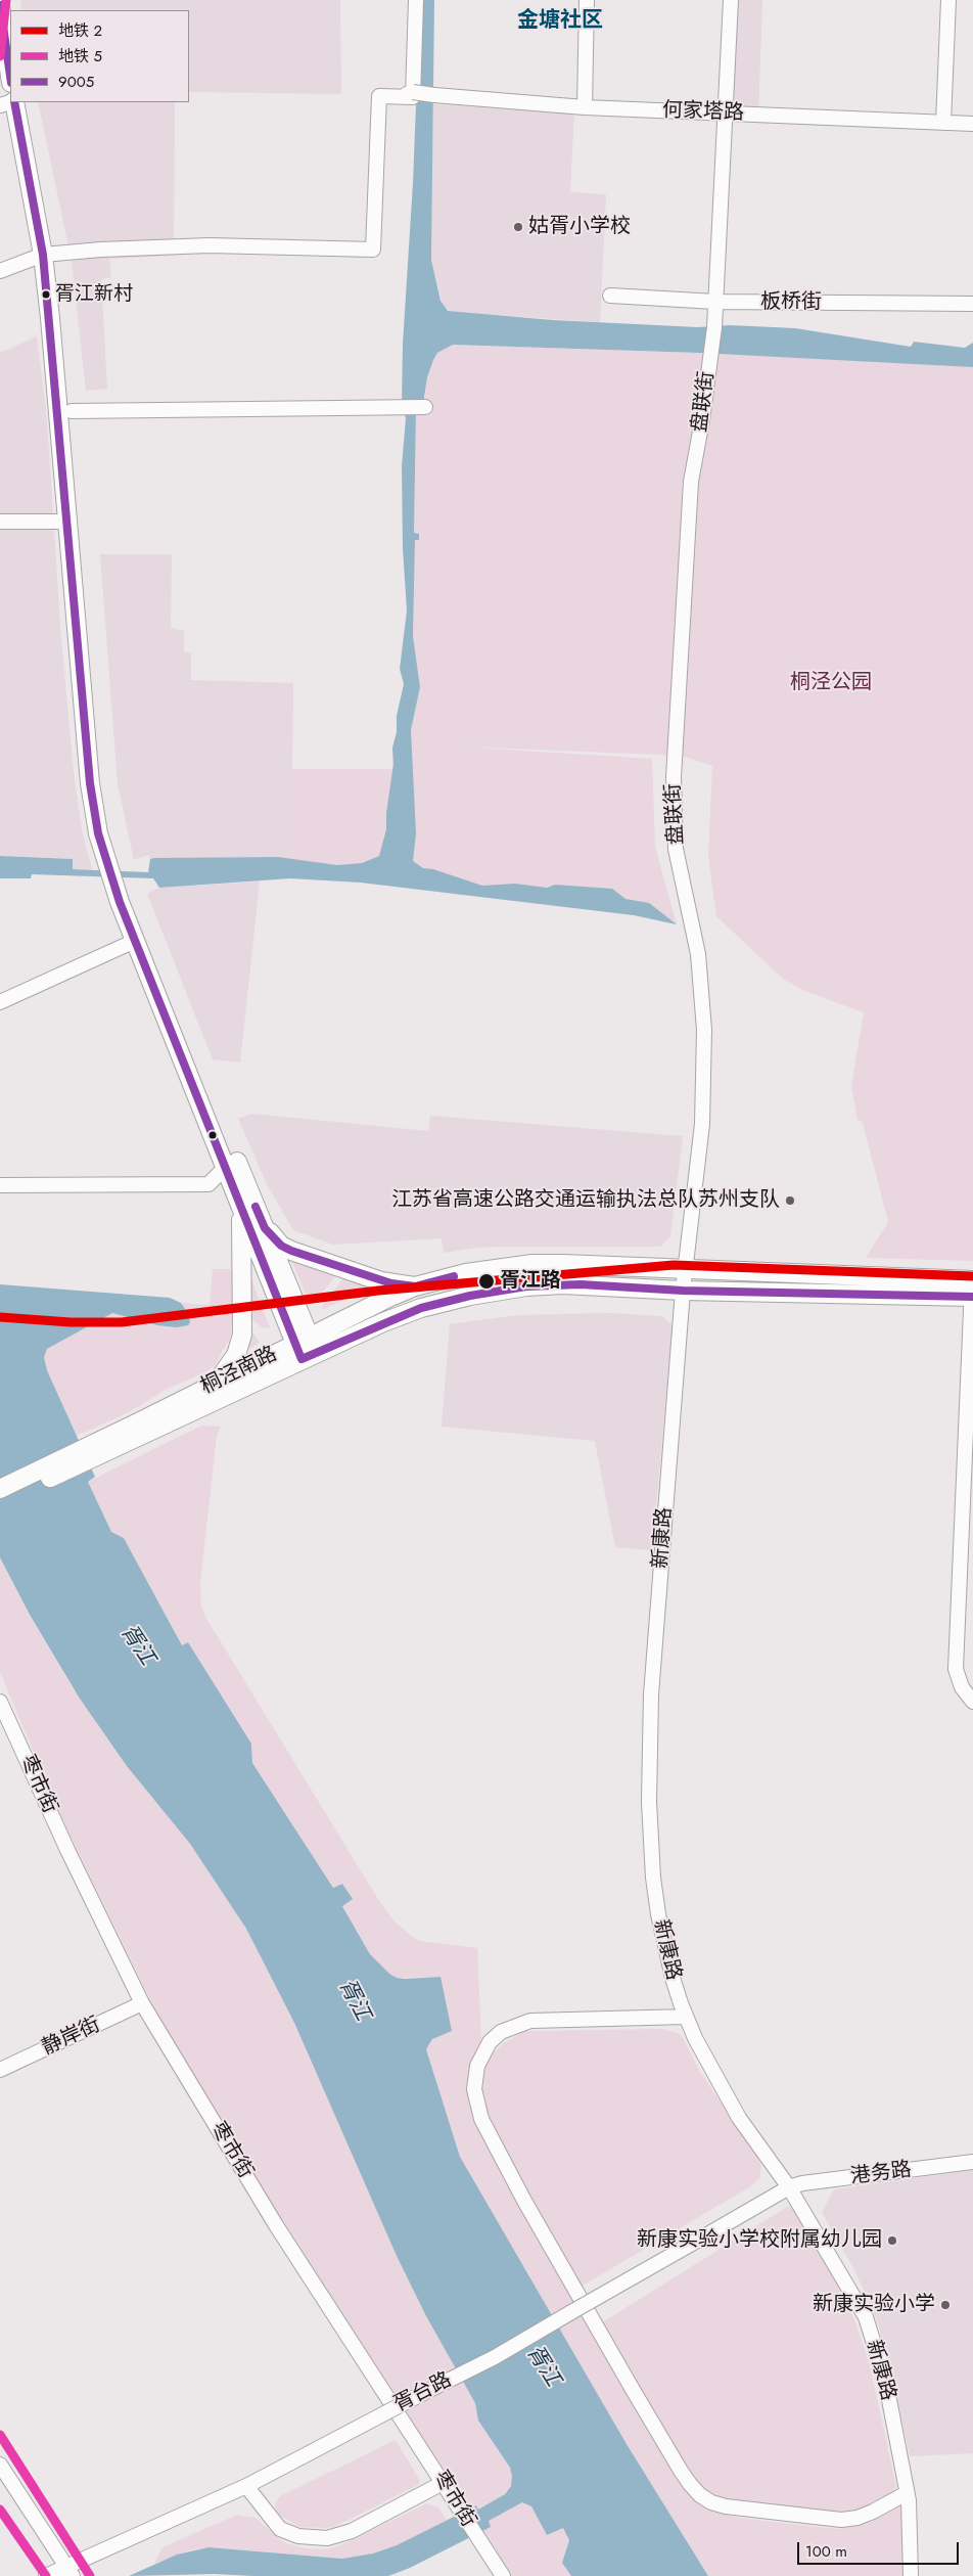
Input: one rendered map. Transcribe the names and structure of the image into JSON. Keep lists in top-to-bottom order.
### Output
{
  "streets": {
    "main road": ["桐泾南路"],
    "street": [
      "何家塔路",
      "板桥街",
      "盘联街",
      "新康路",
      "枣市街",
      "静岸街",
      "港务路",
      "胥台路"
    ]
  },
  "crossings": [
    ["何家塔路", "盘联街"],
    ["板桥街", "盘联街"],
    ["盘联街", "桐泾南路"],
    ["盘联街", "新康路"],
    ["桐泾南路", "新康路"],
    ["新康路", "港务路"],
    ["新康路", "胥台路"],
    ["枣市街", "静岸街"],
    ["港务路", "胥台路"]
  ],
  "districts": ["金塘社区"],
  "water": ["胥江"],
  "parks": ["桐泾公园"],
  "places": [
    "姑胥小学校",
    "胥江新村",
    "江苏省高速公路交通运输执法总队苏州支队",
    "胥江路",
    "新康实验小学校附属幼儿园",
    "新康实验小学"
  ],
  "lines": ["metro line 5", "transit line 9005", "metro line 2"],
  "legend": ["地铁 2", "地铁 5", "9005"],
  "scale_bar": "100 m"
}
